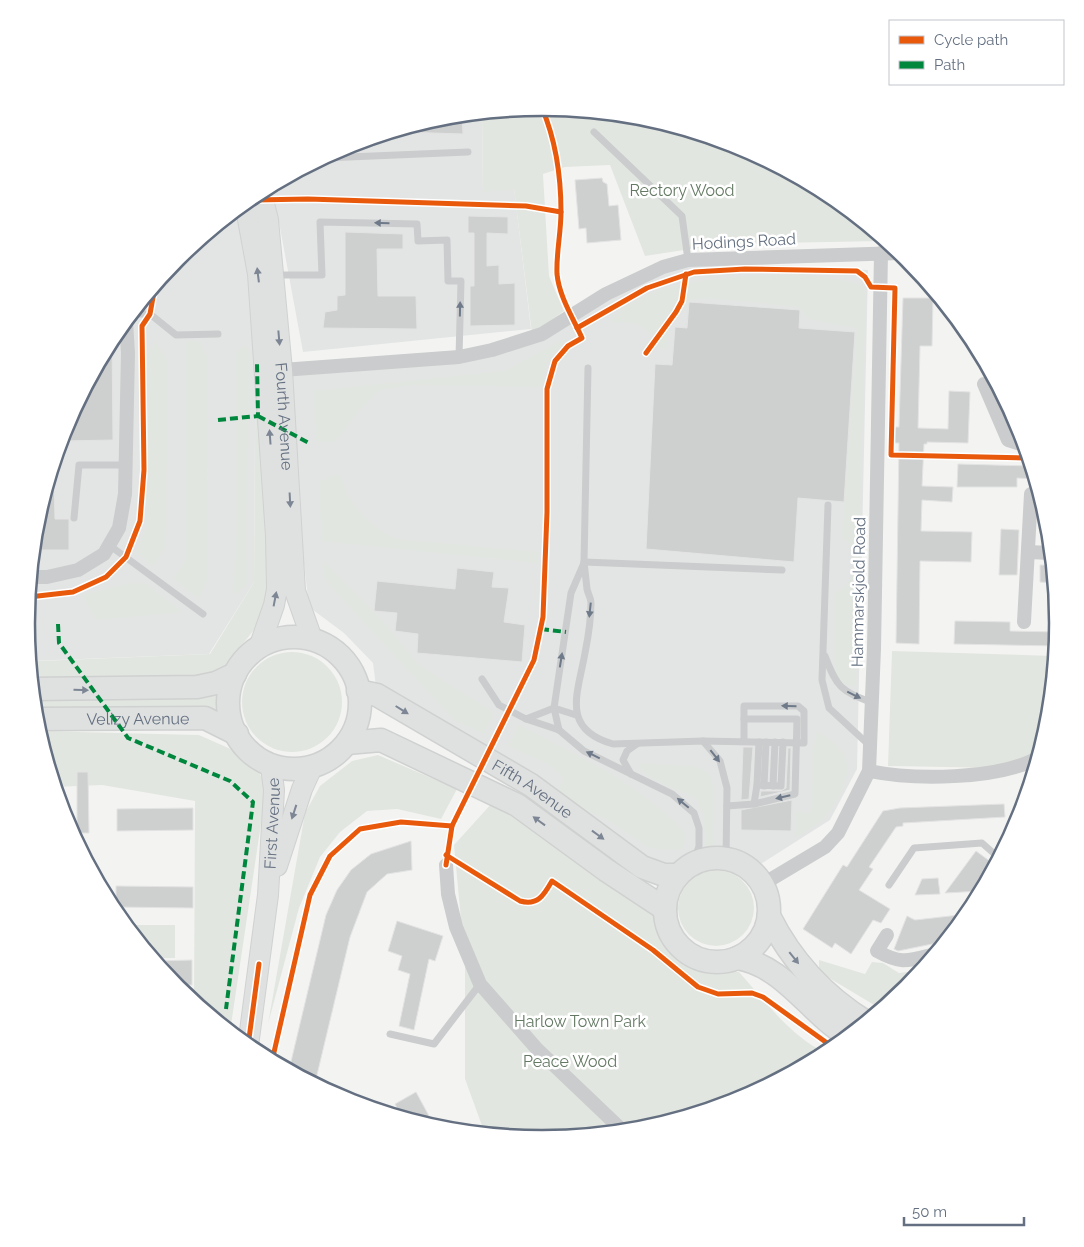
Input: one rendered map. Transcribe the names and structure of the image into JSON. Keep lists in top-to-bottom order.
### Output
{
  "streets": {
    "main road": ["Velizy Avenue", "Fifth Avenue"],
    "street": [
      "Hodings Road",
      "Fourth Avenue",
      "Hammarskjold Road",
      "First Avenue"
    ]
  },
  "crossings": [
    ["Hodings Road", "Fourth Avenue"],
    ["Hodings Road", "Hammarskjold Road"],
    ["Fourth Avenue", "Velizy Avenue"],
    ["Fourth Avenue", "Fifth Avenue"],
    ["Fourth Avenue", "First Avenue"],
    ["Hammarskjold Road", "Fifth Avenue"],
    ["Velizy Avenue", "Fifth Avenue"],
    ["Velizy Avenue", "First Avenue"],
    ["Fifth Avenue", "First Avenue"]
  ],
  "parks": ["Rectory Wood", "Harlow Town Park", "Peace Wood"],
  "legend": ["Cycle path", "Path"],
  "scale_bar": "50 m"
}
